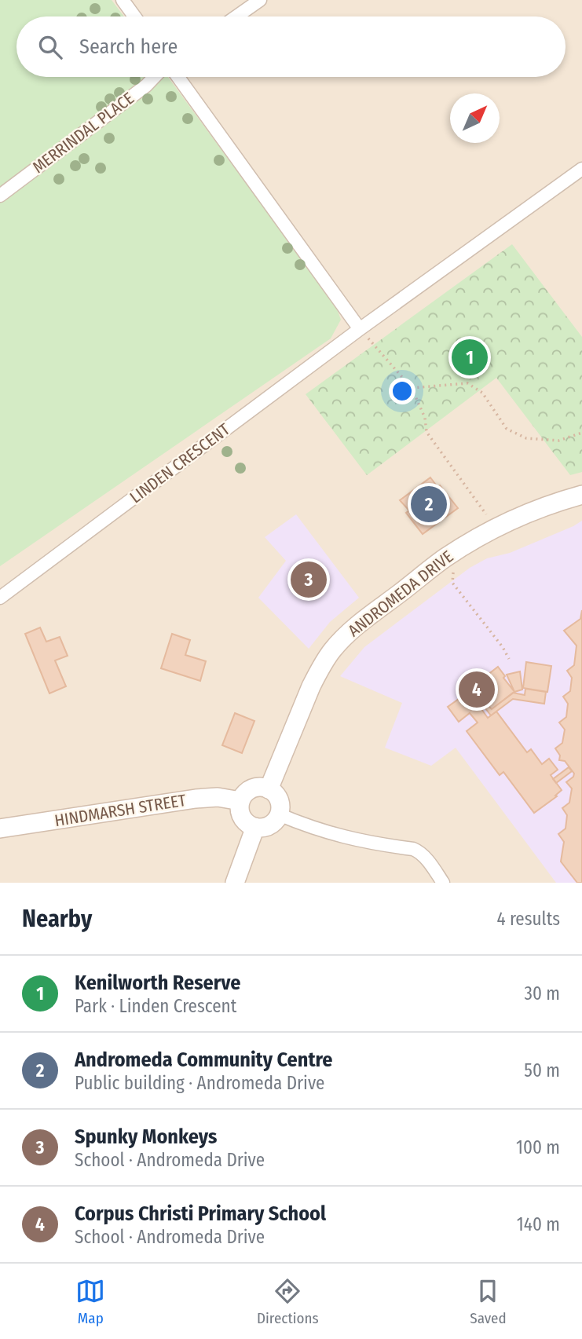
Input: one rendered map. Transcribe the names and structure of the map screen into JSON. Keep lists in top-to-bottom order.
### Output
{
  "streets": {
    "street": [
      "MERRINDAL PLACE",
      "LINDEN CRESCENT",
      "ANDROMEDA DRIVE",
      "HINDMARSH STREET"
    ]
  },
  "crossings": [
    ["ANDROMEDA DRIVE", "HINDMARSH STREET"]
  ],
  "north": "top right",
  "page": {
    "search": "Search here",
    "pins": [
      "1",
      "2",
      "3",
      "4"
    ],
    "heading": ["Nearby", "4 results"],
    "list": [
      {
        "mark": "1",
        "name": "Kenilworth Reserve",
        "note": "Park · Linden Crescent",
        "value": "30 m"
      },
      {
        "mark": "2",
        "name": "Andromeda Community Centre",
        "note": "Public building · Andromeda Drive",
        "value": "50 m"
      },
      {
        "mark": "3",
        "name": "Spunky Monkeys",
        "note": "School · Andromeda Drive",
        "value": "100 m"
      },
      {
        "mark": "4",
        "name": "Corpus Christi Primary School",
        "note": "School · Andromeda Drive",
        "value": "140 m"
      }
    ],
    "nav": ["Map", "Directions", "Saved"]
  }
}
